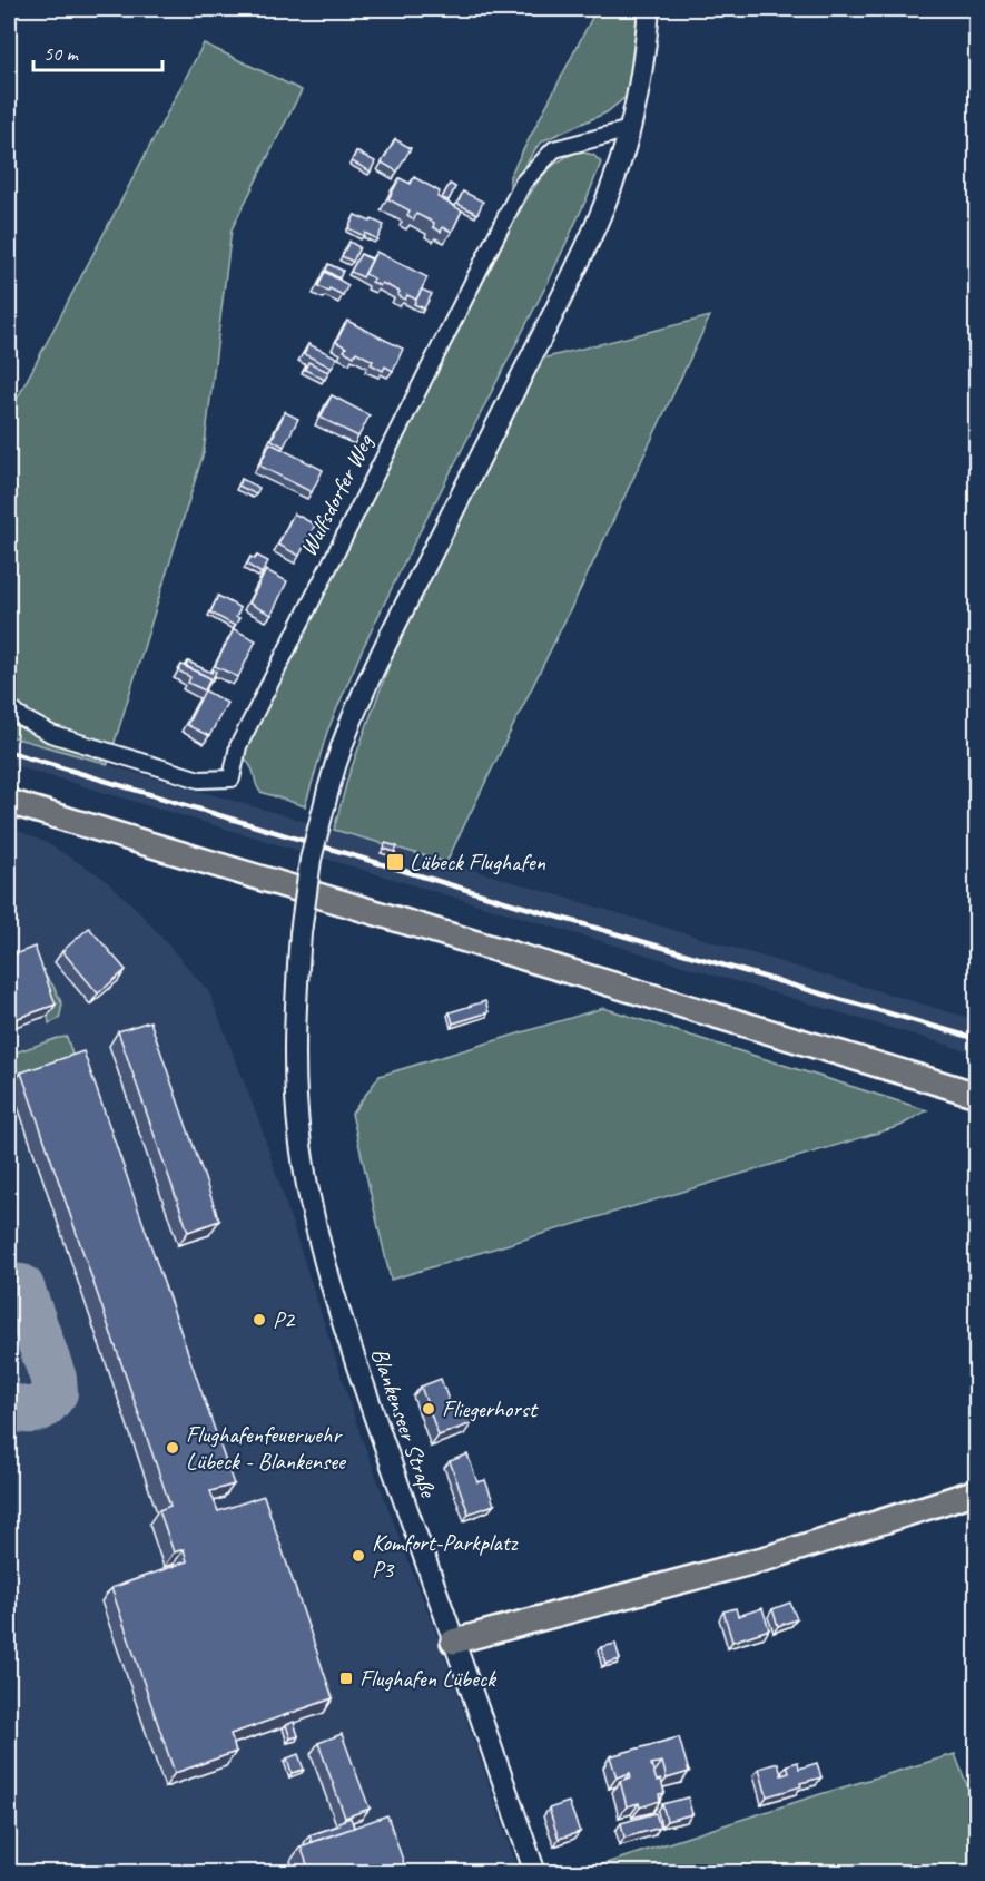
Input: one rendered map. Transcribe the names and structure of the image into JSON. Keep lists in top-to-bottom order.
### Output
{
  "streets": {
    "street": ["Wulfsdorfer Weg", "Blankenseer Straße"]
  },
  "crossings": [
    ["Wulfsdorfer Weg", "Blankenseer Straße"]
  ],
  "places": {
    "transit": ["Lübeck Flughafen", "Flughafen Lübeck"],
    "other": [
      "P2",
      "Fliegerhorst",
      "Flughafenfeuerwehr Lübeck - Blankensee",
      "Komfort-Parkplatz P3"
    ]
  },
  "scale_bar": "50 m"
}
